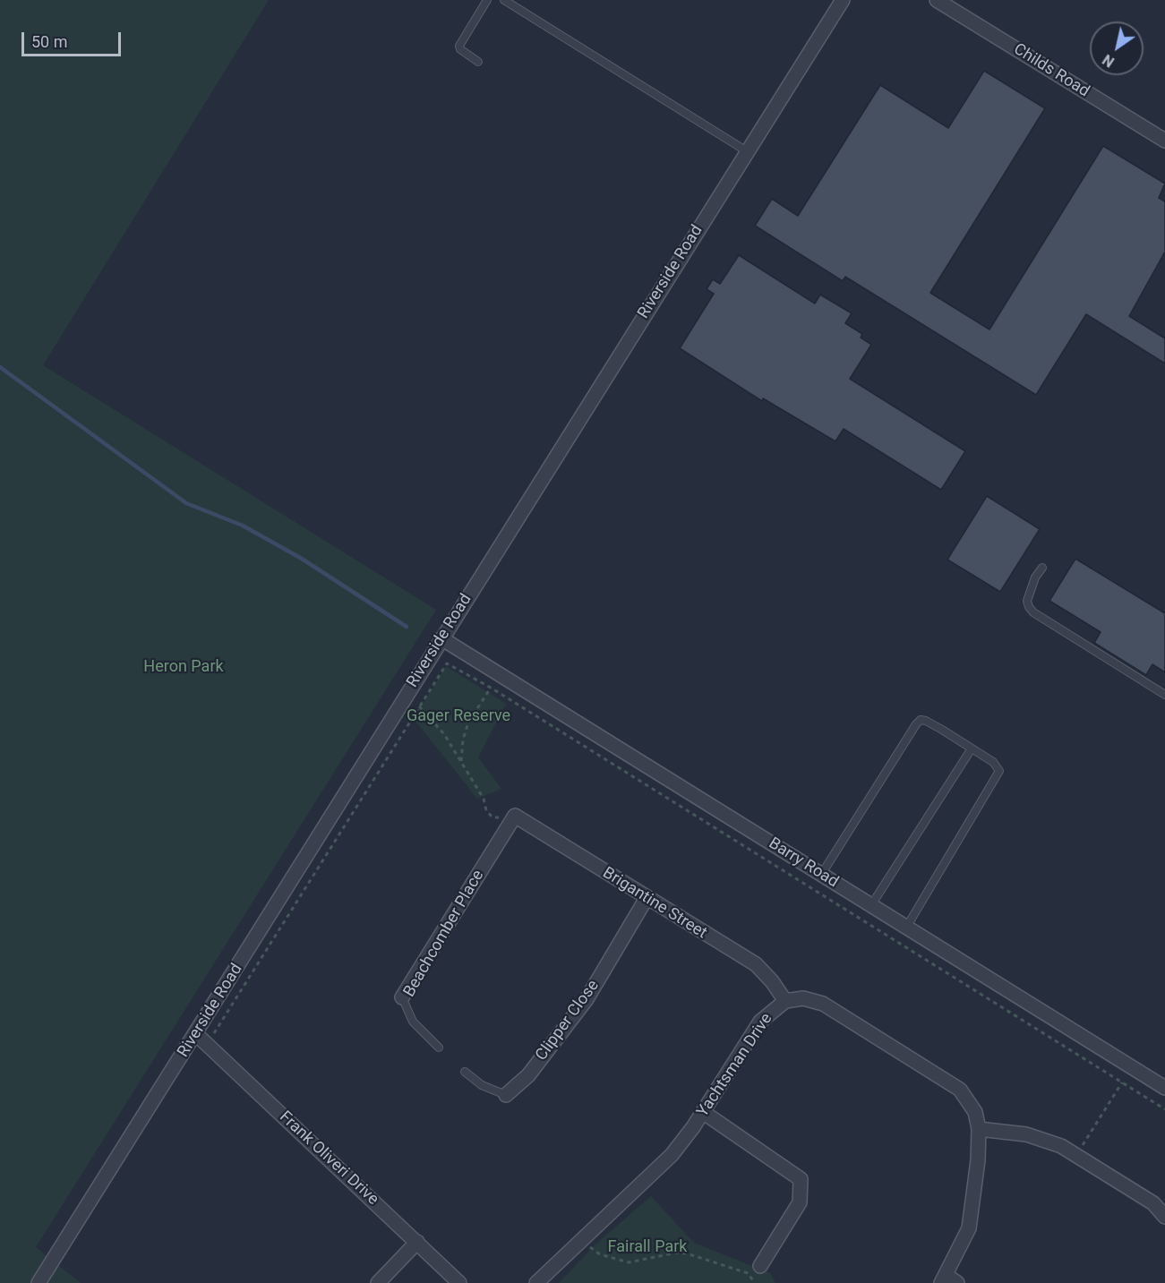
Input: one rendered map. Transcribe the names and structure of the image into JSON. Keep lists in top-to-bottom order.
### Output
{
  "streets": {
    "street": [
      "Childs Road",
      "Riverside Road",
      "Barry Road",
      "Brigantine Street",
      "Beachcomber Place",
      "Clipper Close",
      "Yachtsman Drive",
      "Frank Oliveri Drive"
    ]
  },
  "crossings": [
    ["Riverside Road", "Barry Road"],
    ["Riverside Road", "Frank Oliveri Drive"],
    ["Brigantine Street", "Beachcomber Place"],
    ["Brigantine Street", "Clipper Close"],
    ["Brigantine Street", "Yachtsman Drive"]
  ],
  "parks": ["Heron Park", "Gager Reserve", "Fairall Park"],
  "scale_bar": "50 m",
  "north": "bottom left"
}
